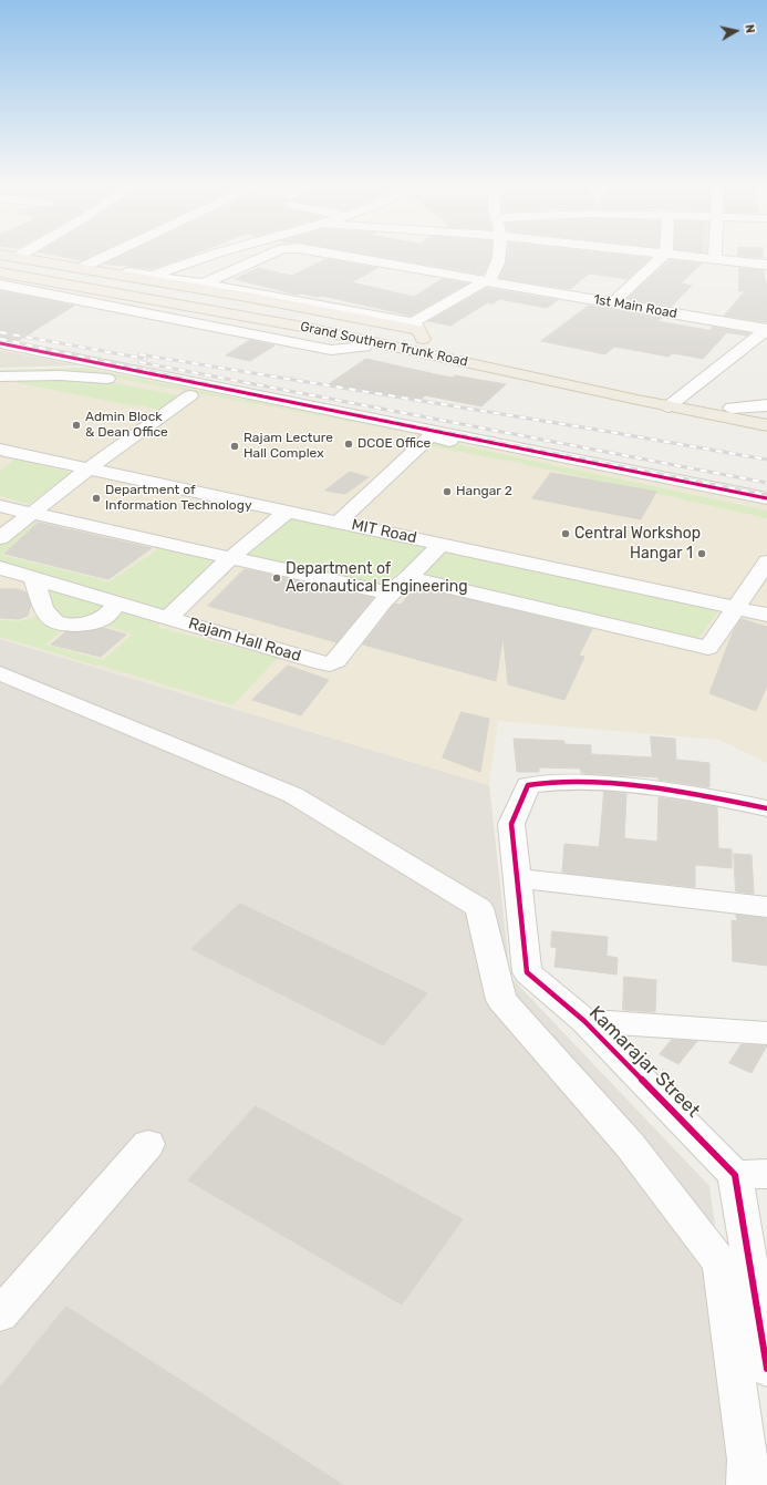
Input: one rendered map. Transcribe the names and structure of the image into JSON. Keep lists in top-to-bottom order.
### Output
{
  "streets": {
    "main road": ["Grand Southern Trunk Road"],
    "street": [
      "1st Main Road",
      "MIT Road",
      "Rajam Hall Road",
      "Kamarajar Street"
    ]
  },
  "crossings": [
    ["MIT Road", "Rajam Hall Road"]
  ],
  "places": [
    "Admin Block & Dean Office",
    "DCOE Office",
    "Rajam Lecture Hall Complex",
    "Hangar 2",
    "Department of Information Technology",
    "Central Workshop",
    "Hangar 1",
    "Department of Aeronautical Engineering"
  ],
  "north": "right"
}
